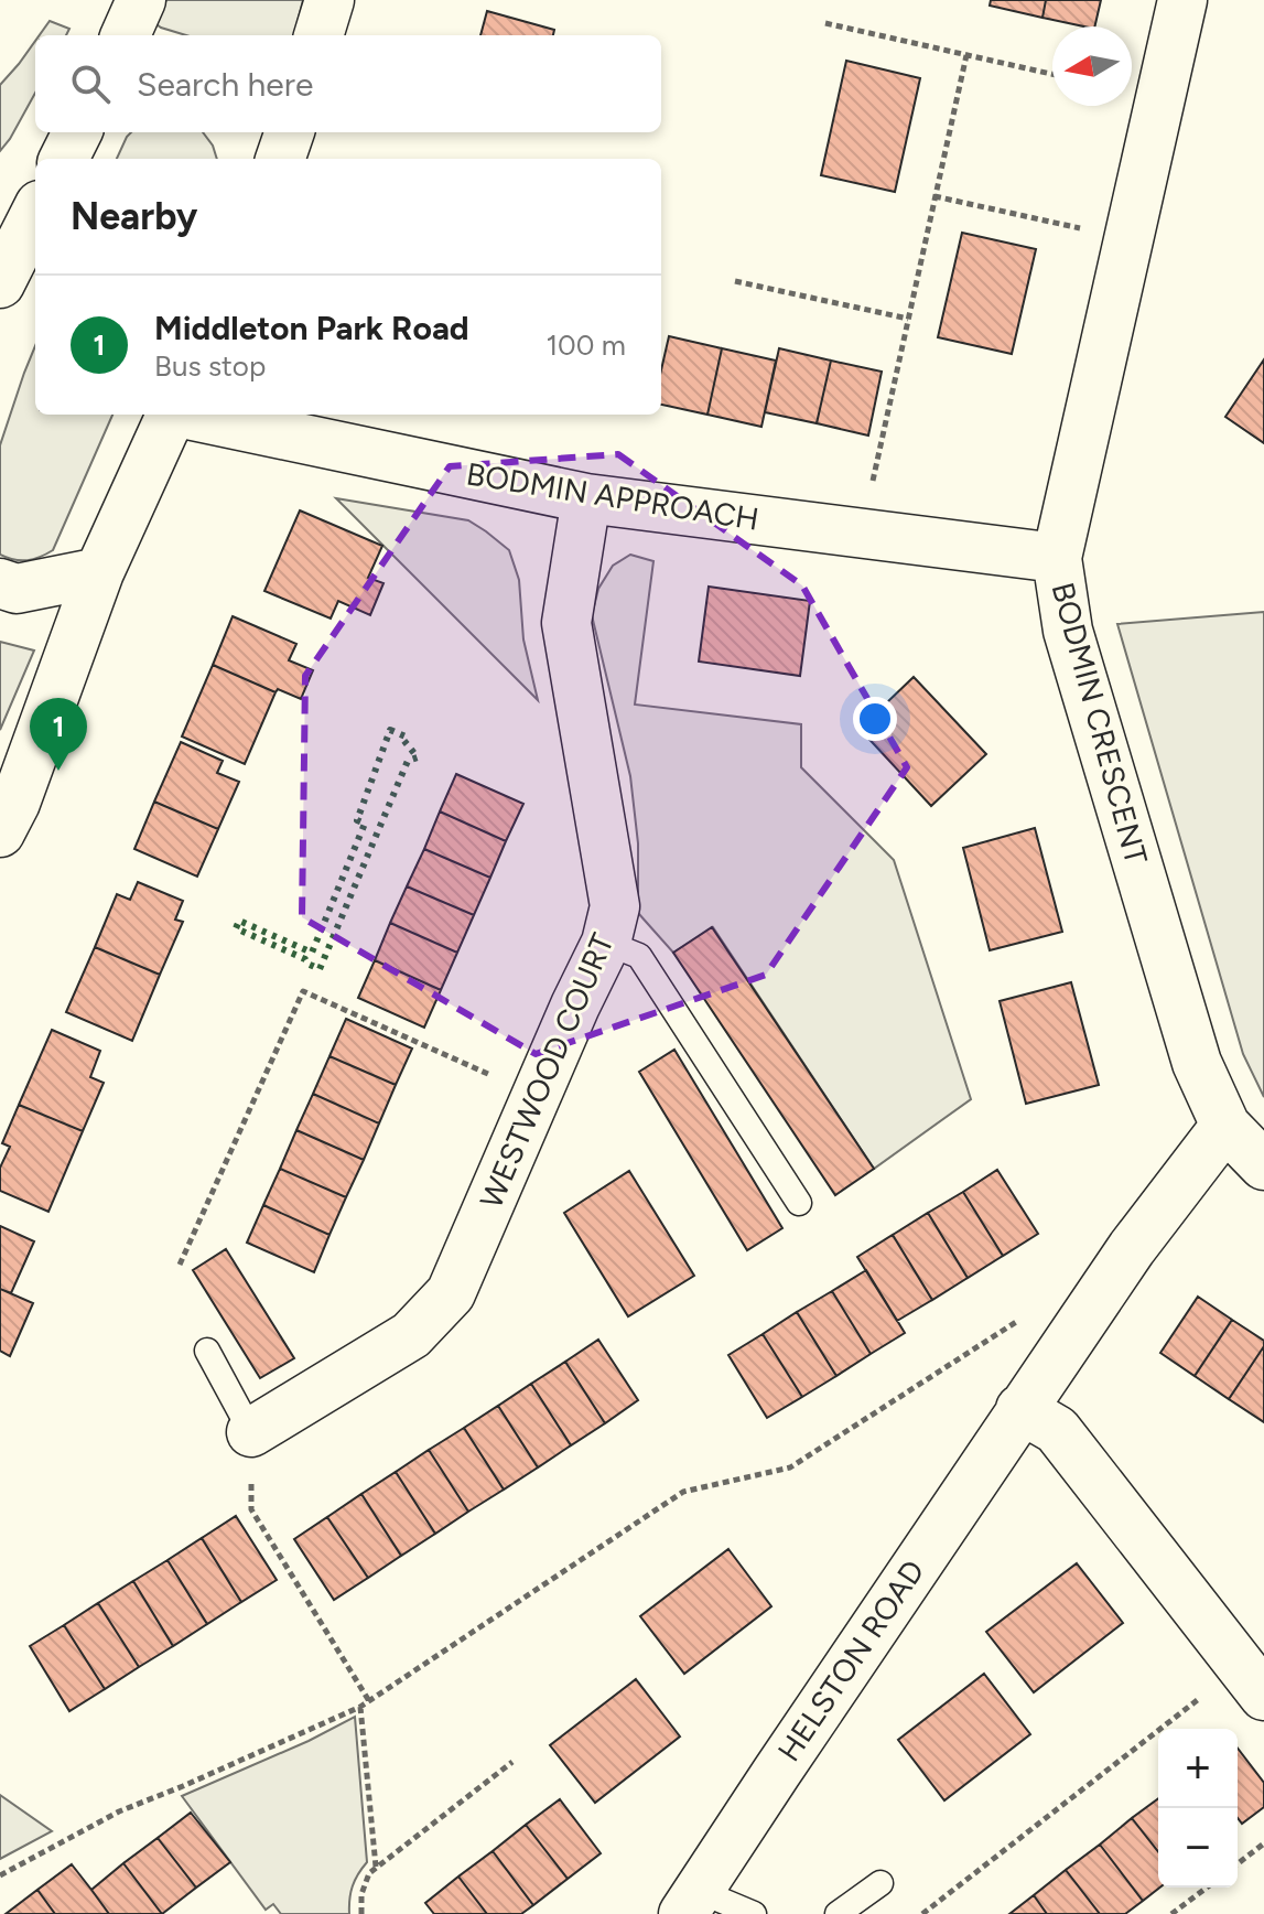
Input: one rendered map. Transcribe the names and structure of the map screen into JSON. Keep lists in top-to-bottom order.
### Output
{
  "streets": {
    "street": [
      "BODMIN APPROACH",
      "BODMIN CRESCENT",
      "WESTWOOD COURT",
      "HELSTON ROAD"
    ]
  },
  "crossings": [
    ["BODMIN APPROACH", "BODMIN CRESCENT"],
    ["BODMIN APPROACH", "WESTWOOD COURT"],
    ["BODMIN CRESCENT", "HELSTON ROAD"]
  ],
  "north": "left",
  "page": {
    "search": "Search here",
    "heading": "Nearby",
    "list": [
      {
        "mark": "1",
        "name": "Middleton Park Road",
        "note": "Bus stop",
        "value": "100 m"
      }
    ],
    "pins": "1",
    "map_buttons": ["+", "−"]
  }
}
